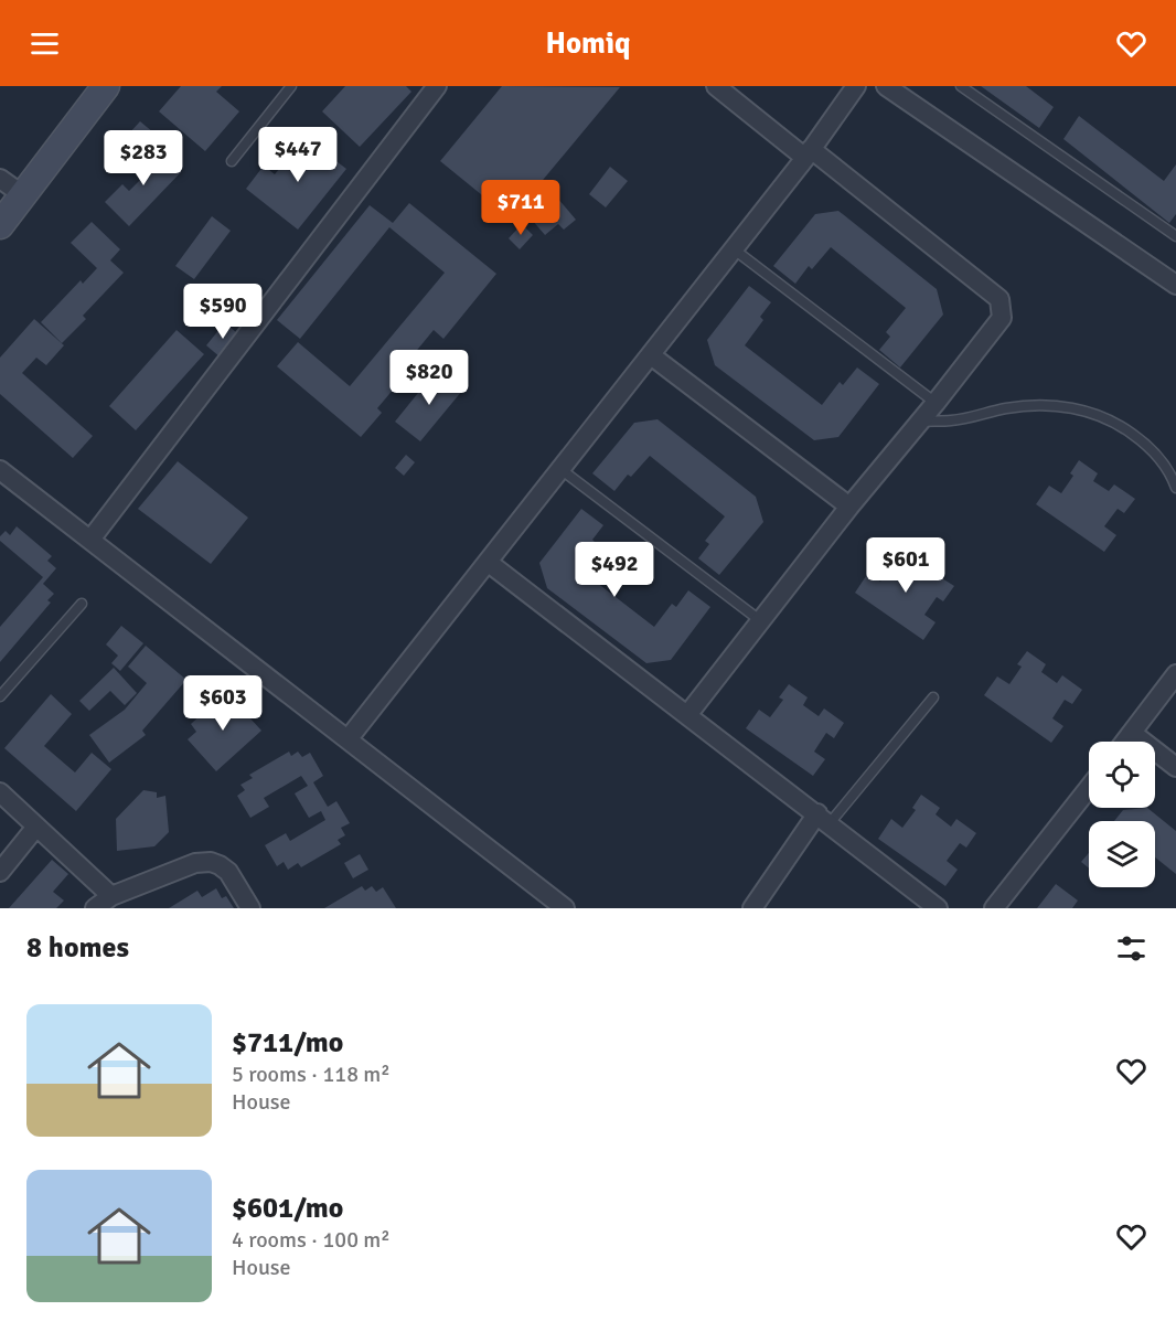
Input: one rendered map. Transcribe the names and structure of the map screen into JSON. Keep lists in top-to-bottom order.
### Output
{
  "page": {
    "header": "Homiq",
    "price": [
      "$447",
      "$283",
      "$711",
      "$590",
      "$820",
      "$601",
      "$492",
      "$603"
    ],
    "heading": "8 homes",
    "list": [
      {
        "name": "$711/mo",
        "note": "5 rooms · 118 m² · House"
      },
      {
        "name": "$601/mo",
        "note": "4 rooms · 100 m² · House"
      }
    ]
  }
}
